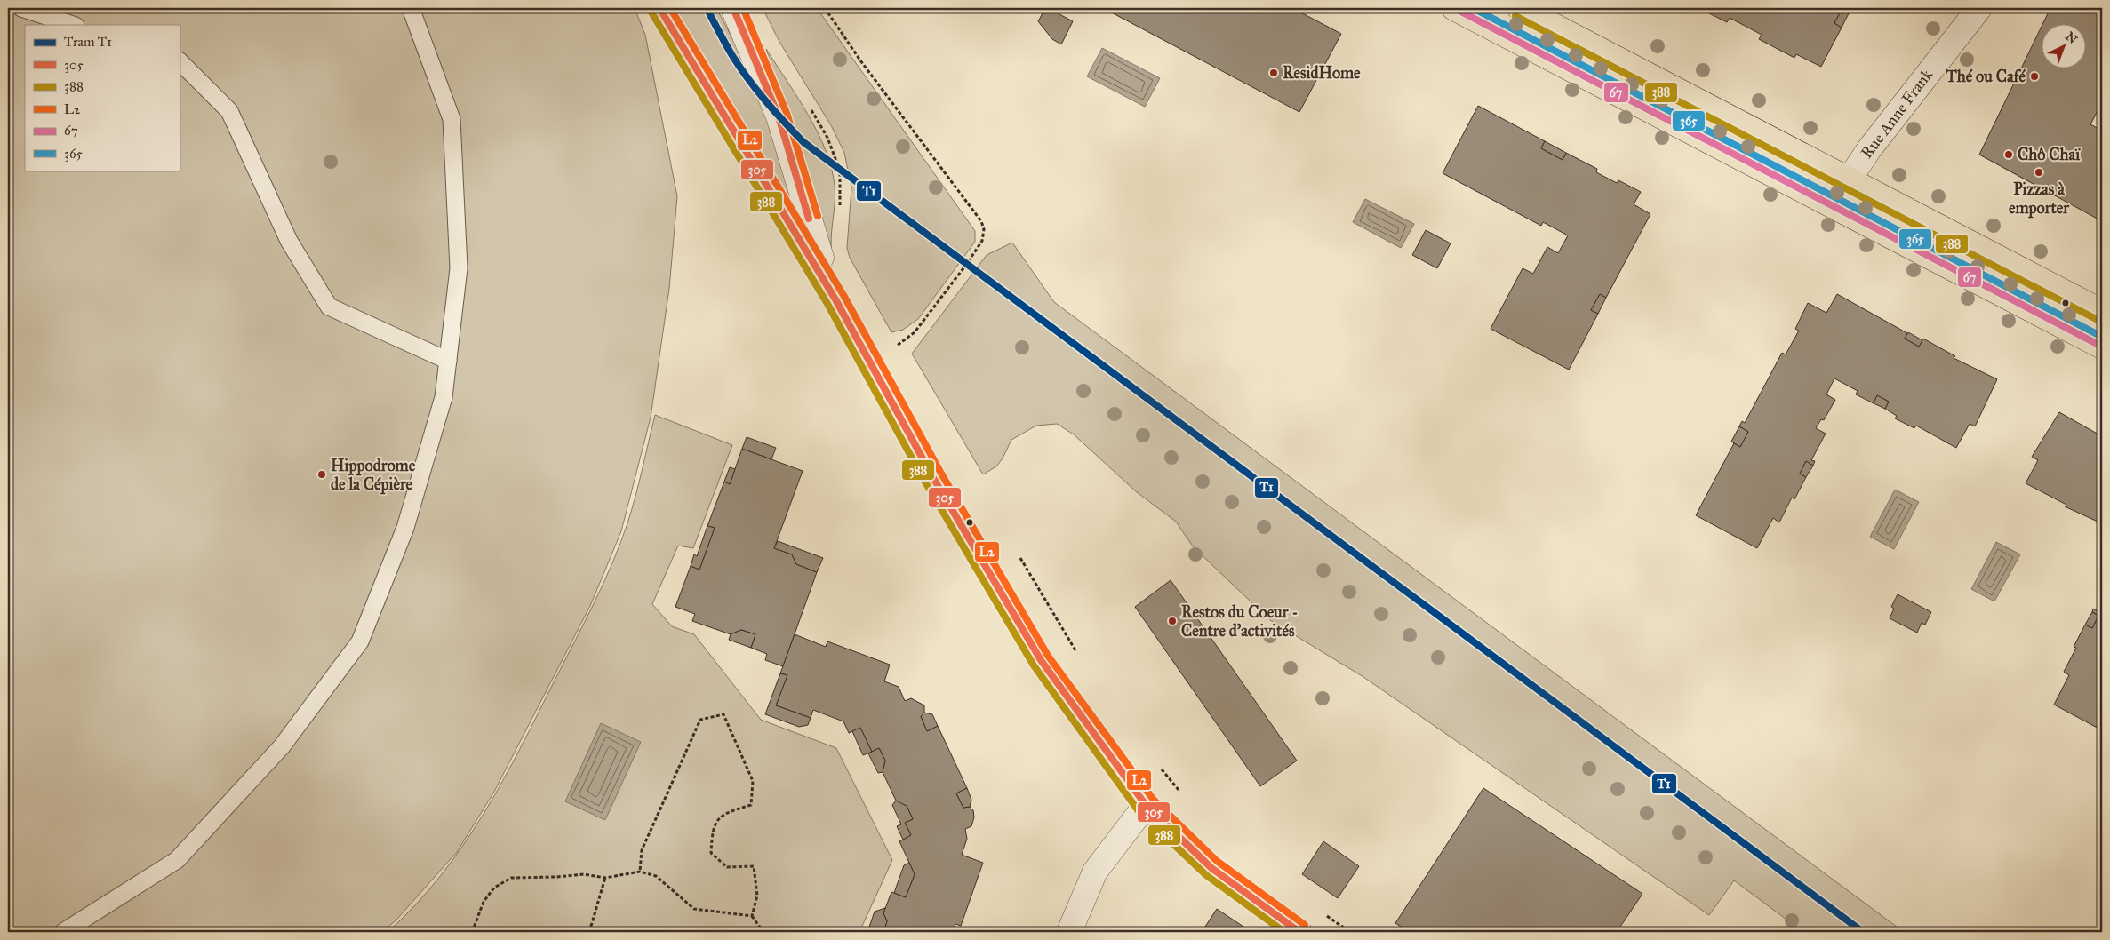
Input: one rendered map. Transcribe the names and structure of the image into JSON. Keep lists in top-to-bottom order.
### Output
{
  "streets": {
    "street": ["Rue Anne Frank"]
  },
  "places": [
    "ResidHome",
    "Thé ou Café",
    "Chô Chaï",
    "Pizzas à emporter",
    "Hippodrome de la Cépière",
    "Restos du Coeur - Centre d'activités"
  ],
  "lines": [
    "tram line T1",
    "transit line 305",
    "transit line L2",
    "transit line 67",
    "transit line 365",
    "transit line 388"
  ],
  "legend": [
    "Tram T1",
    "305",
    "388",
    "L2",
    "67",
    "365"
  ],
  "north": "top right"
}
